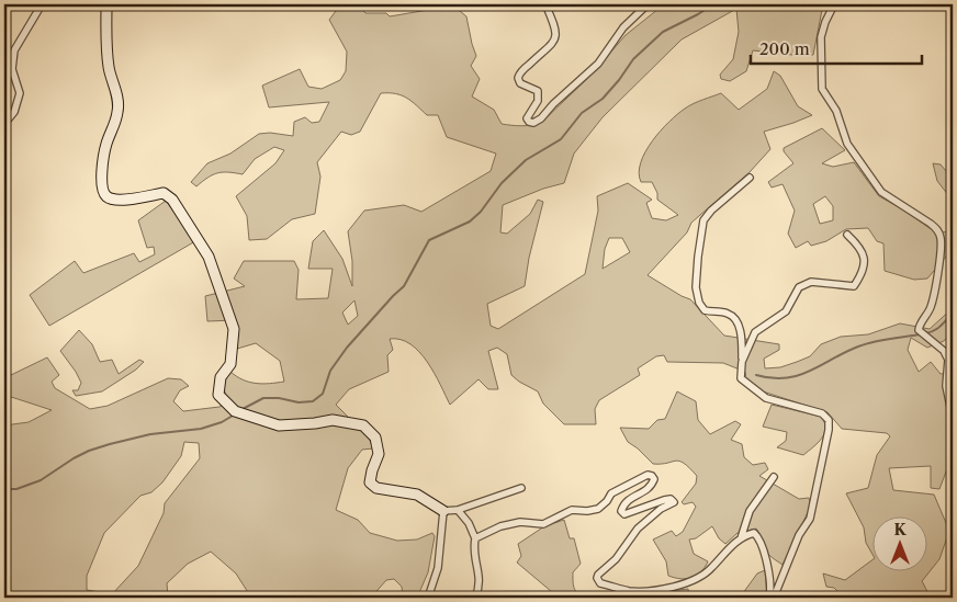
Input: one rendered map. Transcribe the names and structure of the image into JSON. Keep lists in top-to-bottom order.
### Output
{
  "scale_bar": "200 m",
  "north": "top"
}
